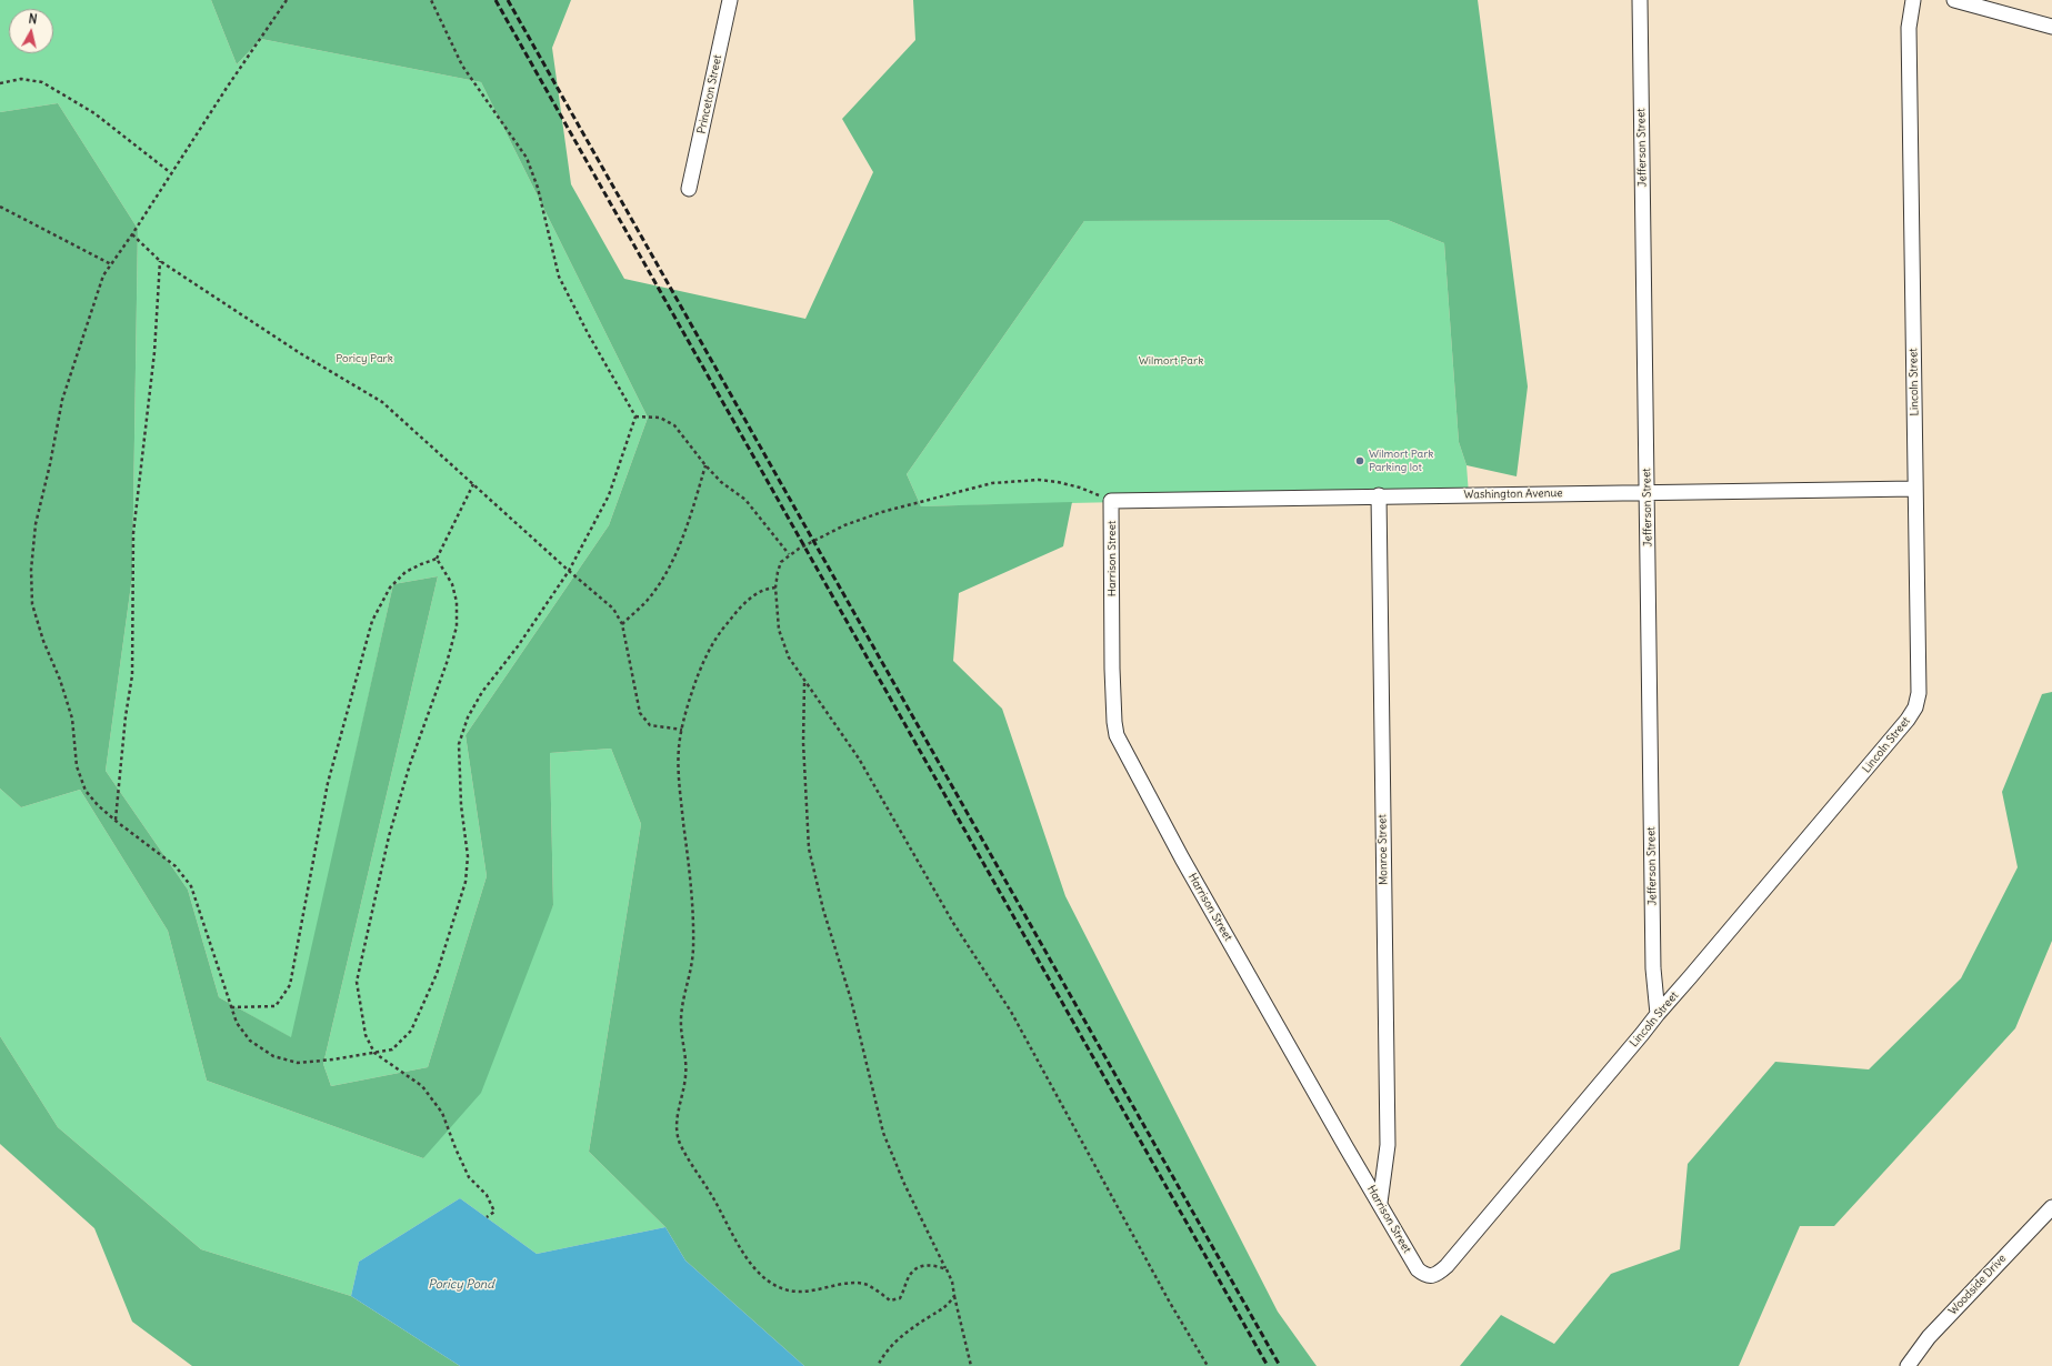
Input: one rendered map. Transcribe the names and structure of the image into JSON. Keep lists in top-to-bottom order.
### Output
{
  "streets": {
    "street": [
      "Princeton Street",
      "Jefferson Street",
      "Lincoln Street",
      "Washington Avenue",
      "Harrison Street",
      "Monroe Street",
      "Woodside Drive"
    ]
  },
  "crossings": [
    ["Jefferson Street", "Lincoln Street"],
    ["Jefferson Street", "Washington Avenue"],
    ["Lincoln Street", "Washington Avenue"],
    ["Lincoln Street", "Harrison Street"],
    ["Washington Avenue", "Harrison Street"],
    ["Washington Avenue", "Monroe Street"],
    ["Harrison Street", "Monroe Street"]
  ],
  "water": ["Poricy Pond"],
  "parks": ["Poricy Park", "Wilmort Park"],
  "places": ["Wilmort Park Parking lot"],
  "north": "top"
}
